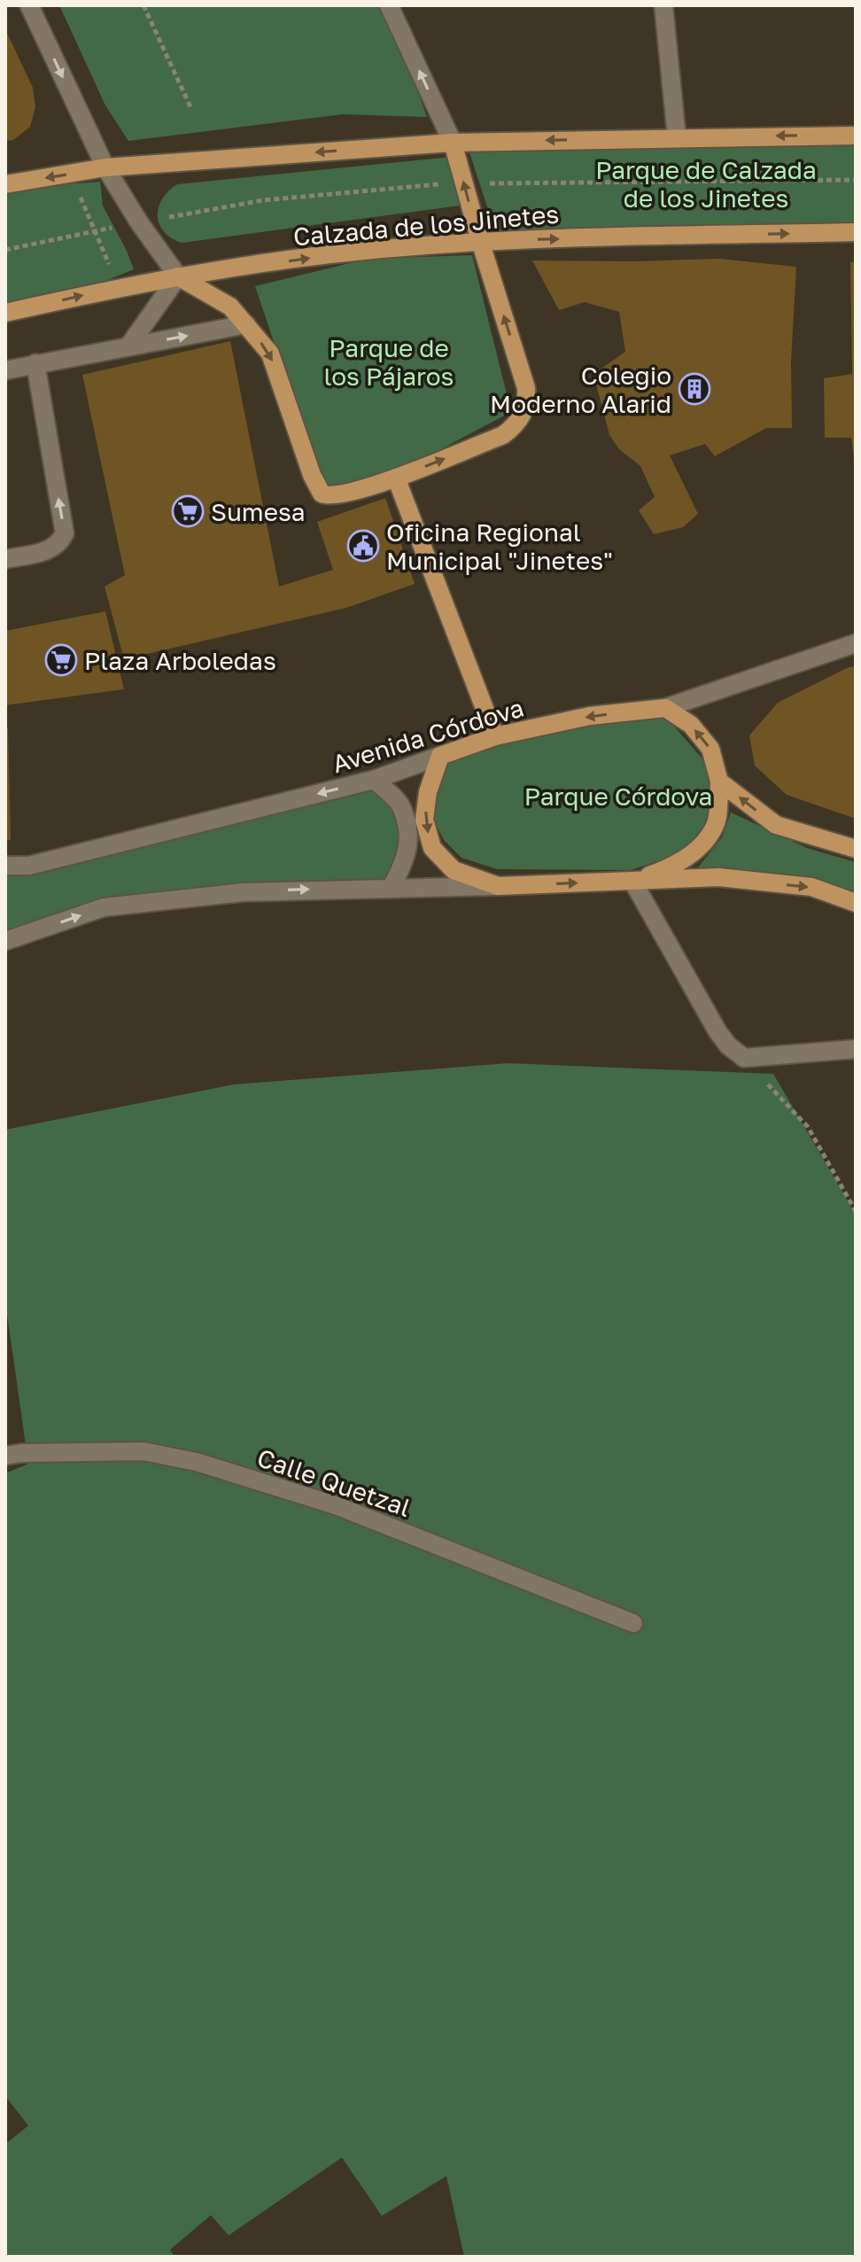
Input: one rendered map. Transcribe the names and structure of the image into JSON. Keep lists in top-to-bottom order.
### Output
{
  "streets": {
    "main road": ["Calzada de los Jinetes", "Avenida Córdova"],
    "street": ["Calle Quetzal"]
  },
  "one_way": ["Avenida Córdova"],
  "parks": ["Parque de Calzada de los Jinetes", "Parque de los Pájaros", "Parque Córdova"],
  "places": {
    "building": ["Colegio Moderno Alarid"],
    "supermarket": ["Sumesa", "Plaza Arboledas"],
    "public building": ["Oficina Regional Municipal \"Jinetes\""]
  }
}
